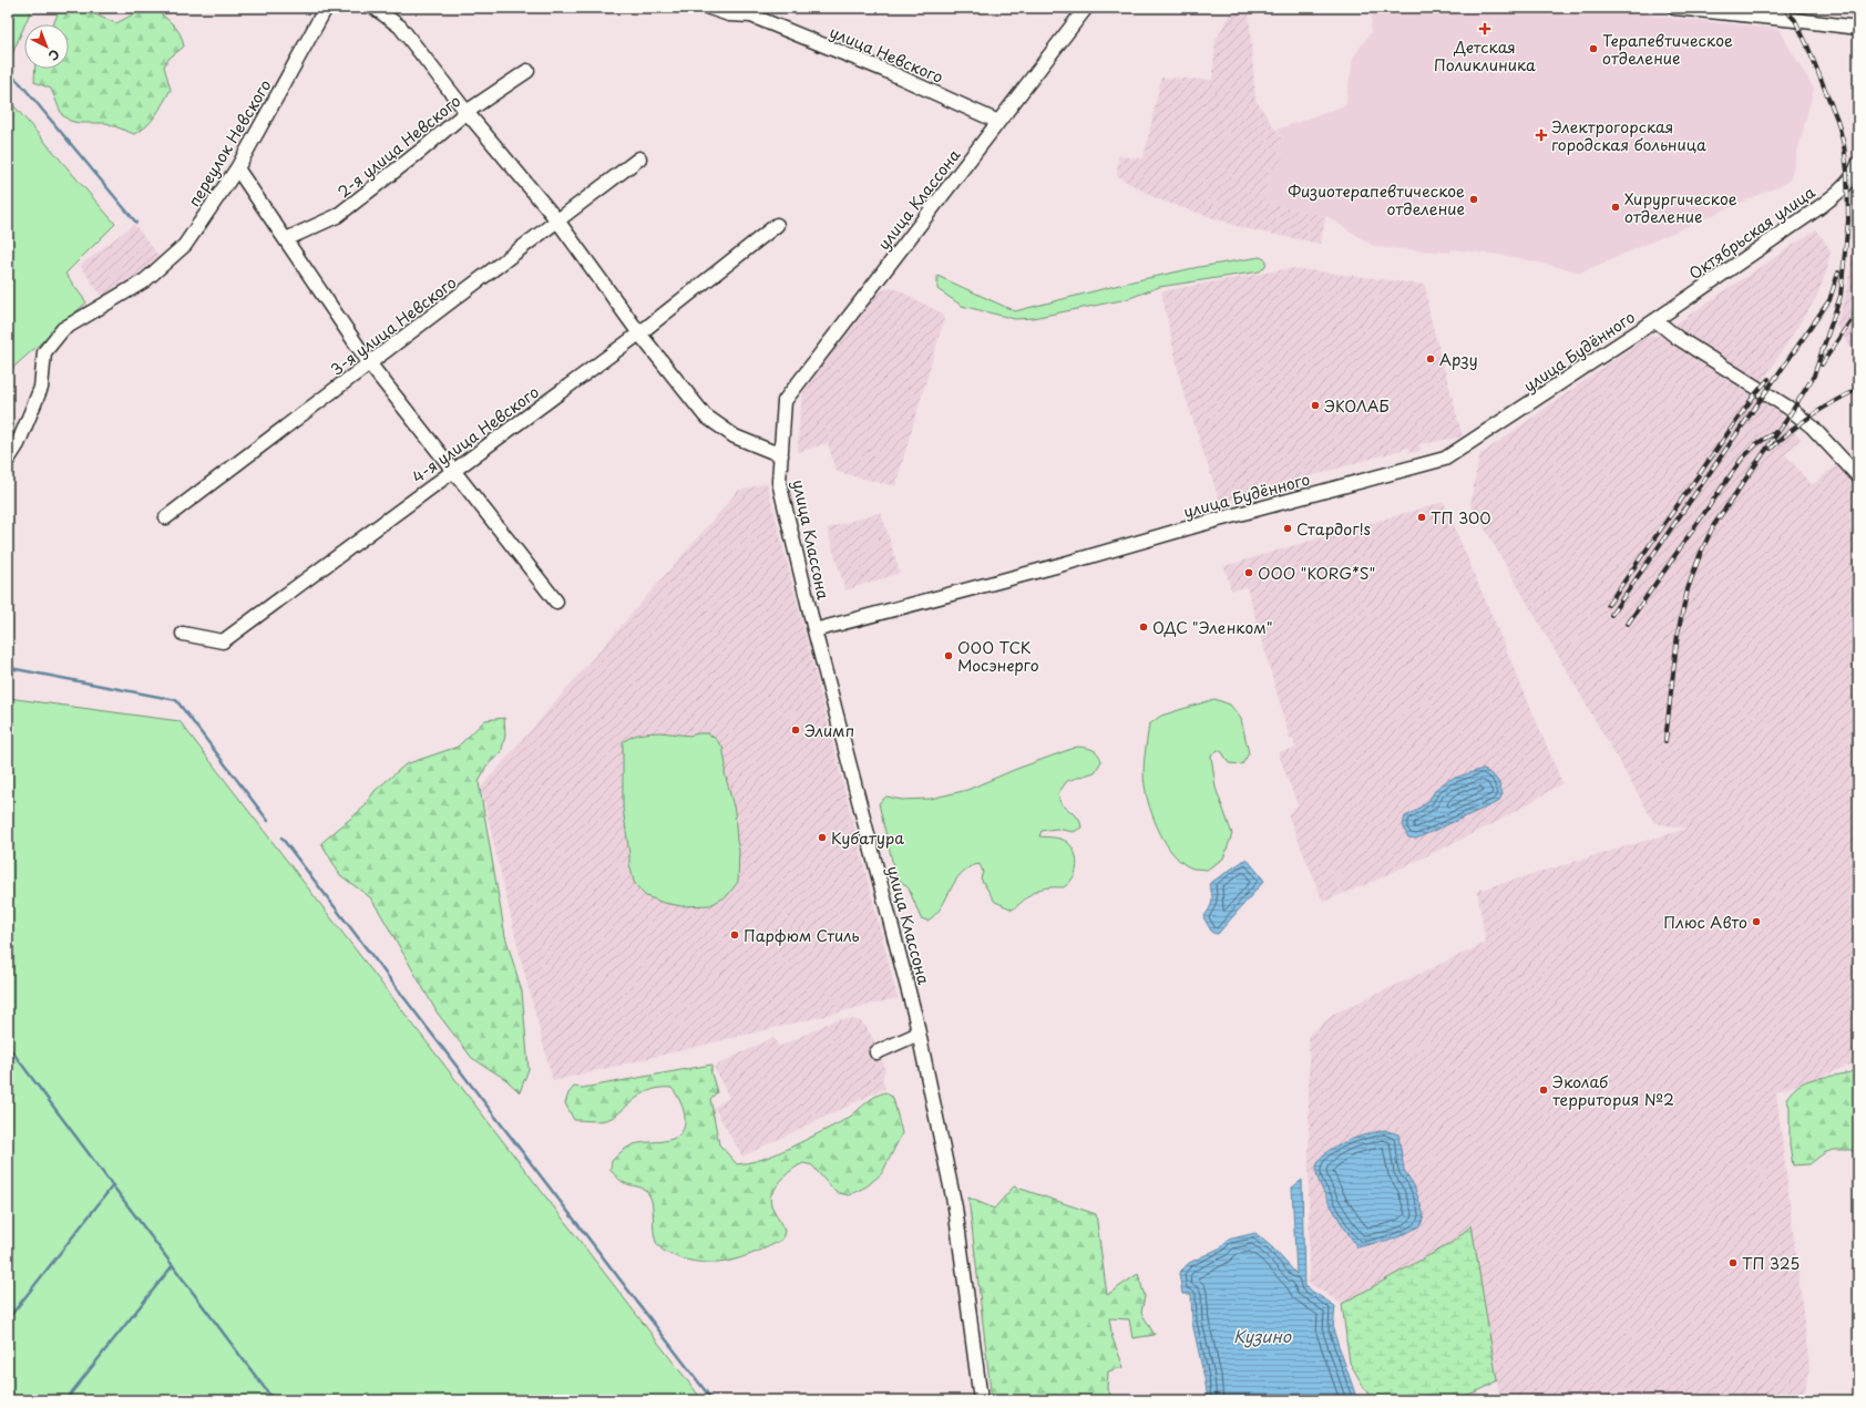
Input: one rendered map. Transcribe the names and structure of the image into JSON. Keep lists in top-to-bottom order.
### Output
{
  "streets": {
    "street": [
      "улица Невского",
      "переулок Невского",
      "2-я улица Невского",
      "улица Классона",
      "Октябрьская улица",
      "3-я улица Невского",
      "улица Будённого",
      "4-я улица Невского"
    ]
  },
  "crossings": [
    ["улица Невского", "улица Классона"],
    ["улица Классона", "улица Будённого"],
    ["Октябрьская улица", "улица Будённого"]
  ],
  "water": ["Кузино"],
  "places": {
    "health": ["Детская Поликлиника", "Электрогорская городская больница"],
    "other": [
      "Терапевтическое отделение",
      "Физиотерапевтическое отделение",
      "Хирургическое отделение",
      "Арзу",
      "ЭКОЛАБ",
      "ТП 300",
      "Стардог!s",
      "ООО \"KORG*S\"",
      "ОДС \"Эленком\"",
      "ООО ТСК Мосэнерго",
      "Элимп",
      "Кубатура",
      "Плюс Авто",
      "Парфюм Стиль",
      "Эколаб территория №2",
      "ТП 325"
    ]
  },
  "north": "bottom right"
}
